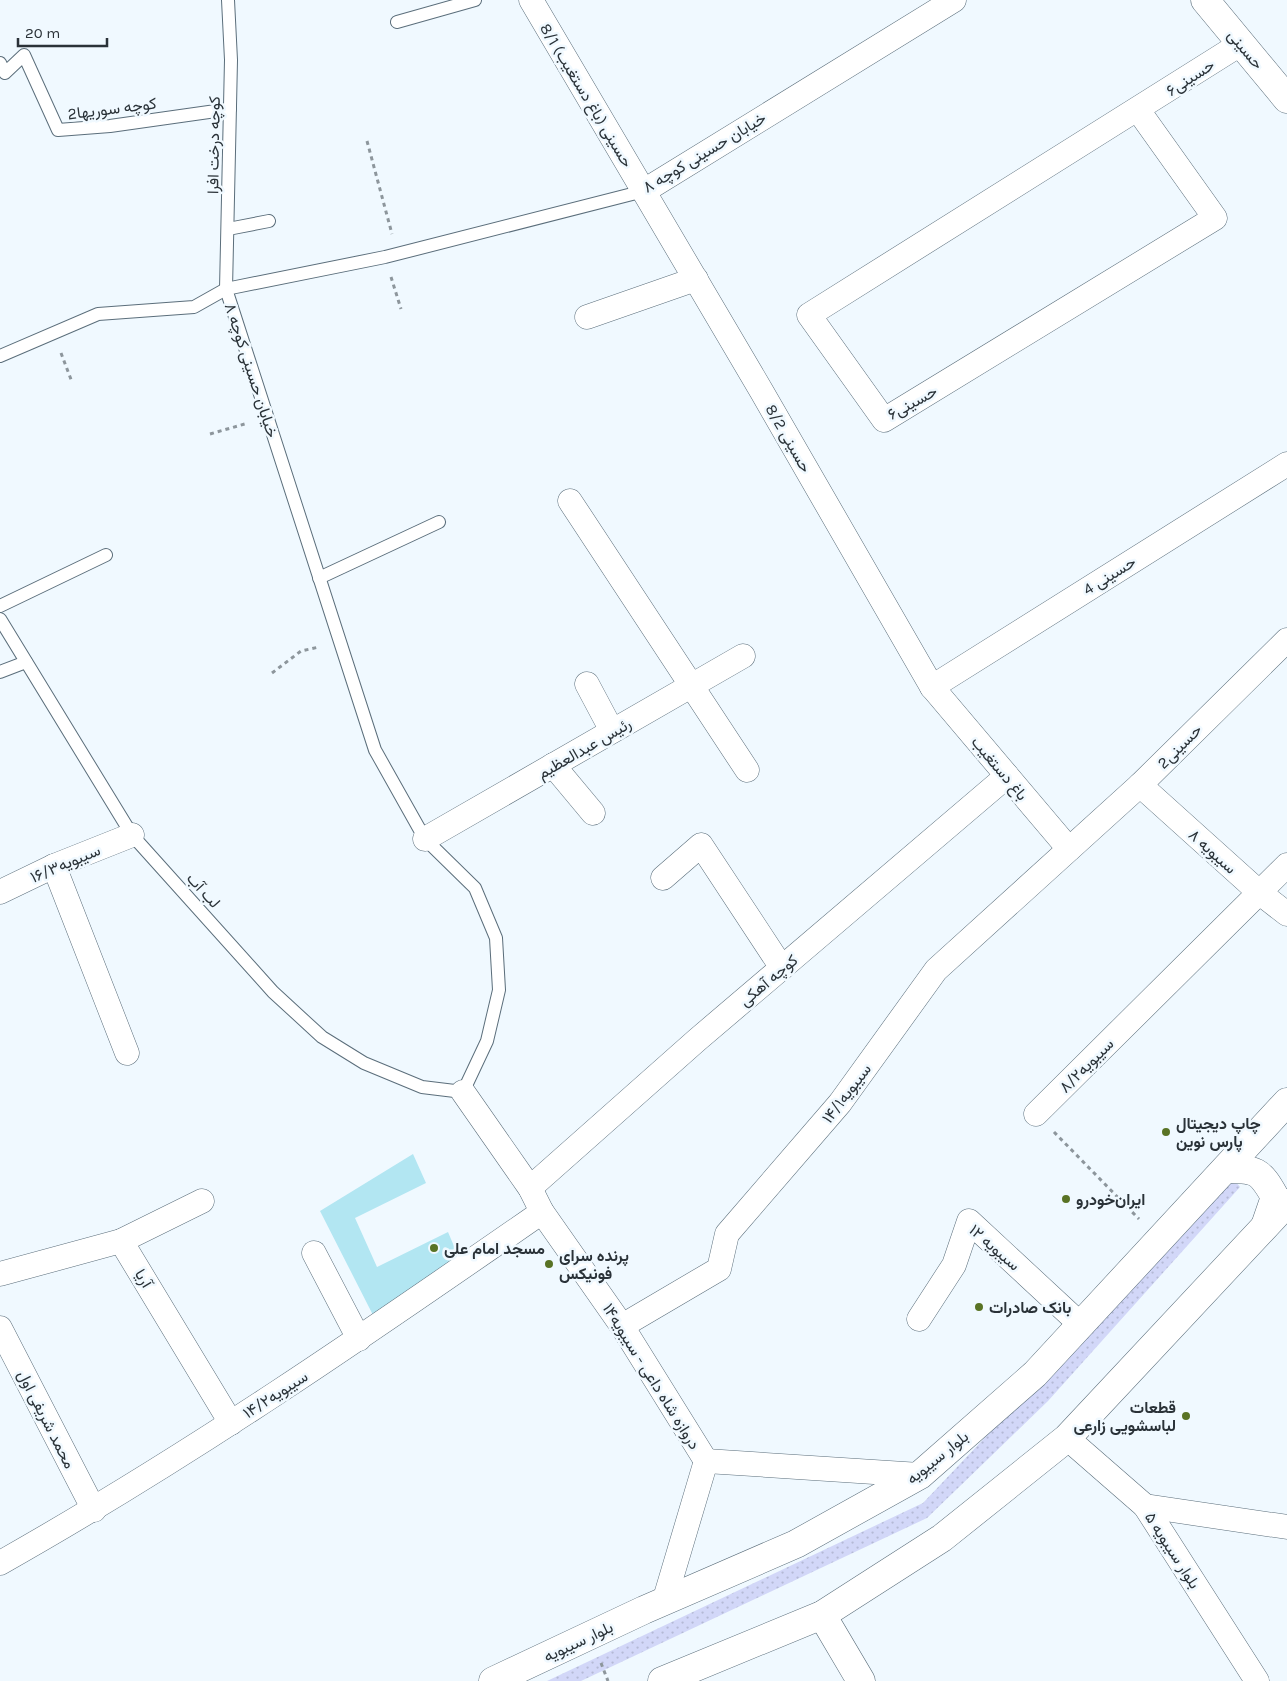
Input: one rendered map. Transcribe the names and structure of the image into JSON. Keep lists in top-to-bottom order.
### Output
{
  "streets": {
    "main road": ["حسینی", "بلوار سیبویه"],
    "street": [
      "حسینی۶",
      "8/1 حسینی (باغ دستغیب)",
      "خیابان حسینی کوچه ۸",
      "8/2 حسینی",
      "حسینی 4",
      "حسینی2",
      "رئیس عبدالعظیم",
      "باغ دستغیب",
      "سیبویه ۸",
      "سیبویه۱۶/۳",
      "کوچه آهکی",
      "سیبویه۸/۲",
      "سیبویه۱۴/۱",
      "سیبویه ۱۲",
      "آریا",
      "دروازه شاه داعی - سیبویه۱۴",
      "سیبویه۱۴/۲",
      "محمد شریفی اول",
      "بلوار سیبویه ۵"
    ],
    "lane": ["کوچه سوریها2", "کوچه درخت افرا", "لب آب"]
  },
  "crossings": [
    ["حسینی", "حسینی۶"],
    ["8/1 حسینی (باغ دستغیب)", "خیابان حسینی کوچه ۸"],
    ["8/1 حسینی (باغ دستغیب)", "8/2 حسینی"],
    ["کوچه سوریها2", "کوچه درخت افرا"],
    ["کوچه درخت افرا", "خیابان حسینی کوچه ۸"],
    ["خیابان حسینی کوچه ۸", "8/2 حسینی"],
    ["خیابان حسینی کوچه ۸", "رئیس عبدالعظیم"],
    ["خیابان حسینی کوچه ۸", "لب آب"],
    ["خیابان حسینی کوچه ۸", "دروازه شاه داعی - سیبویه۱۴"],
    ["8/2 حسینی", "حسینی 4"],
    ["8/2 حسینی", "باغ دستغیب"],
    ["حسینی 4", "باغ دستغیب"],
    ["حسینی2", "باغ دستغیب"],
    ["حسینی2", "سیبویه ۸"],
    ["حسینی2", "سیبویه۱۴/۱"],
    ["باغ دستغیب", "کوچه آهکی"],
    ["باغ دستغیب", "سیبویه۱۴/۱"],
    ["سیبویه ۸", "سیبویه۸/۲"],
    ["سیبویه۱۶/۳", "لب آب"],
    ["لب آب", "دروازه شاه داعی - سیبویه۱۴"],
    ["کوچه آهکی", "دروازه شاه داعی - سیبویه۱۴"],
    ["سیبویه۱۴/۱", "دروازه شاه داعی - سیبویه۱۴"],
    ["سیبویه ۱۲", "بلوار سیبویه"],
    ["آریا", "سیبویه۱۴/۲"],
    ["دروازه شاه داعی - سیبویه۱۴", "سیبویه۱۴/۲"],
    ["سیبویه۱۴/۲", "محمد شریفی اول"]
  ],
  "places": [
    "چاپ دیجیتال پارس نوین",
    "ایران‌خودرو",
    "مسجد امام علی",
    "پرنده سرای فونیکس",
    "بانک صادرات",
    "قطعات لباسشویی زارعی"
  ],
  "scale_bar": "20 m"
}
